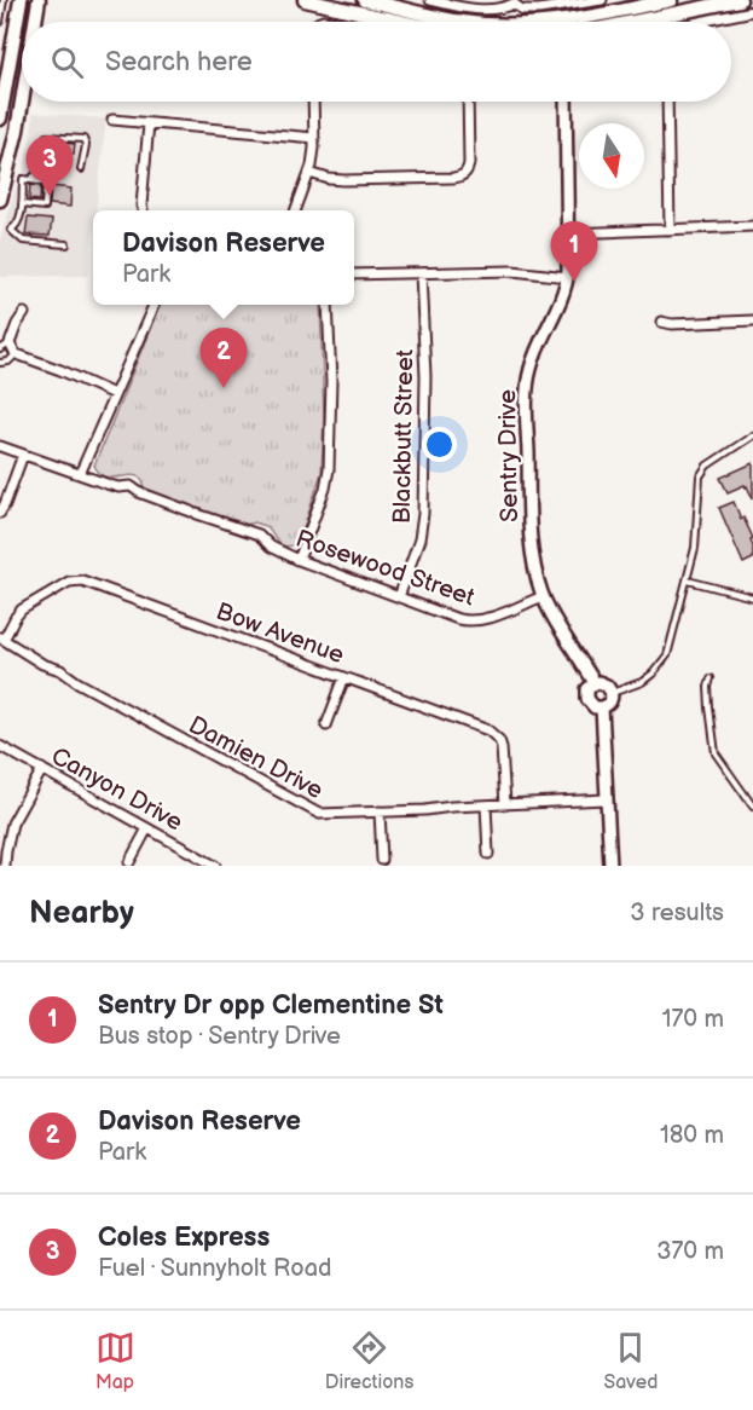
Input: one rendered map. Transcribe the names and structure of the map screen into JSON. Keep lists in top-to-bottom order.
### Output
{
  "streets": {
    "street": [
      "Blackbutt Street",
      "Sentry Drive",
      "Rosewood Street",
      "Bow Avenue",
      "Damien Drive",
      "Canyon Drive"
    ]
  },
  "crossings": [
    ["Blackbutt Street", "Rosewood Street"],
    ["Sentry Drive", "Rosewood Street"],
    ["Bow Avenue", "Damien Drive"]
  ],
  "north": "bottom",
  "page": {
    "search": "Search here",
    "pins": ["3", "1", "2"],
    "popup": ["Davison Reserve", "Park"],
    "heading": ["Nearby", "3 results"],
    "list": [
      {
        "mark": "1",
        "name": "Sentry Dr opp Clementine St",
        "note": "Bus stop · Sentry Drive",
        "value": "170 m"
      },
      {
        "mark": "2",
        "name": "Davison Reserve",
        "note": "Park",
        "value": "180 m"
      },
      {
        "mark": "3",
        "name": "Coles Express",
        "note": "Fuel · Sunnyholt Road",
        "value": "370 m"
      }
    ],
    "nav": ["Map", "Directions", "Saved"]
  }
}
